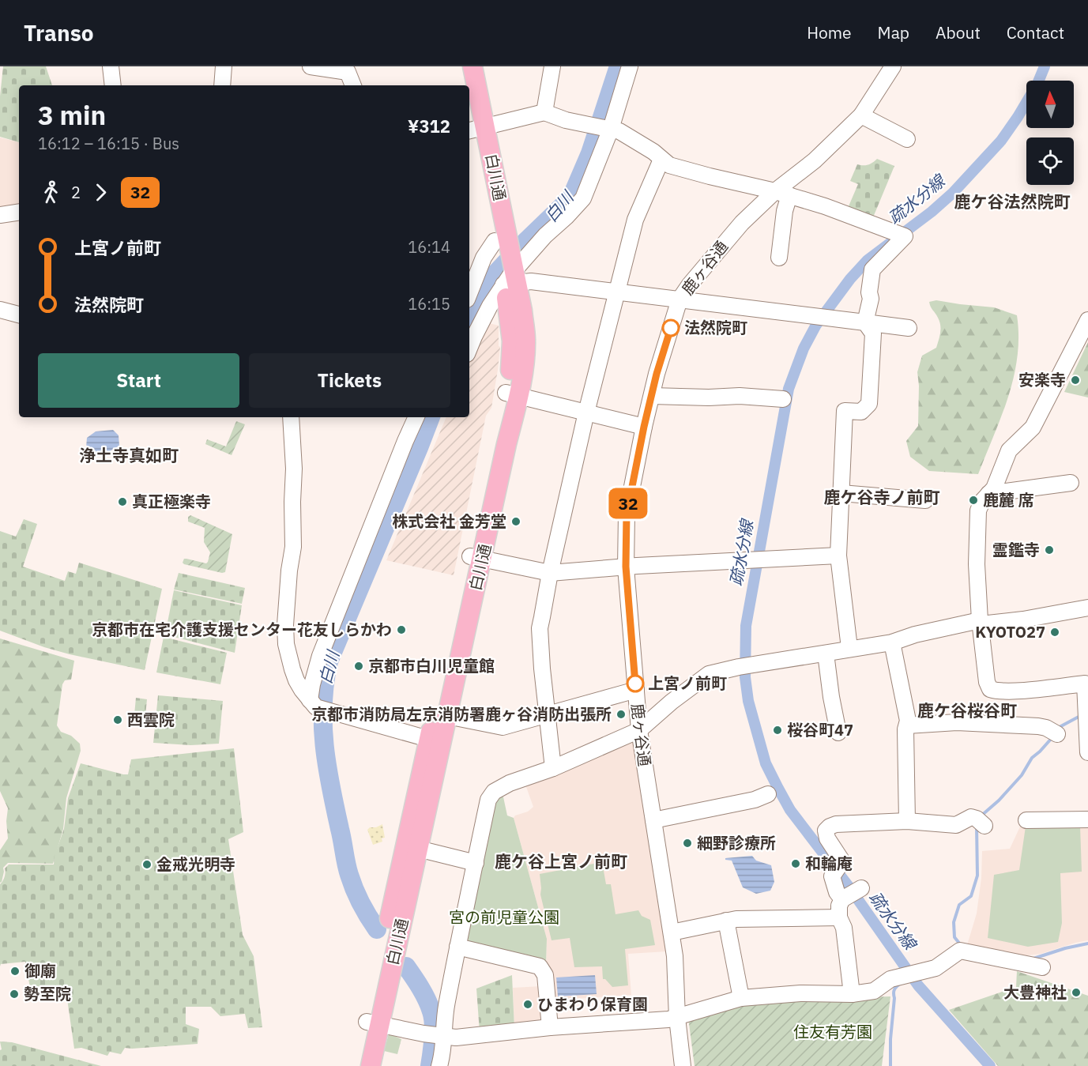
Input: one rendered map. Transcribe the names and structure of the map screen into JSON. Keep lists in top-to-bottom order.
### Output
{
  "streets": {
    "main road": ["白川通"],
    "street": ["鹿ヶ谷通"]
  },
  "districts": [
    "鹿ケ谷法然院町",
    "浄土寺真如町",
    "鹿ケ谷寺ノ前町",
    "鹿ケ谷桜谷町",
    "鹿ケ谷上宮ノ前町"
  ],
  "water": ["疏水分線", "白川"],
  "parks": ["宮の前児童公園", "住友有芳園"],
  "places": [
    "法然院町",
    "安楽寺",
    "鹿麓 席",
    "真正極楽寺",
    "株式会社 金芳堂",
    "霊鑑寺",
    "京都市在宅介護支援センター花友しらかわ",
    "KYOTO27",
    "京都市白川児童館",
    "上宮ノ前町",
    "京都市消防局左京消防署鹿ヶ谷消防出張所",
    "西雲院",
    "桜谷町47",
    "細野診療所",
    "和輪庵",
    "金戒光明寺",
    "御廟",
    "大豊神社",
    "勢至院",
    "ひまわり保育園"
  ],
  "lines": ["bus line 32"],
  "north": "top",
  "page": {
    "header": "Transo",
    "nav": [
      "Home",
      "Map",
      "About",
      "Contact"
    ],
    "on_map": "32",
    "heading": ["3 min", "16:12 – 16:15 · Bus", "¥312"],
    "legs": ["2", "32"],
    "list": [
      {
        "name": "上宮ノ前町",
        "value": "16:14"
      },
      {
        "name": "法然院町",
        "value": "16:15"
      }
    ],
    "buttons": ["Start", "Tickets"]
  }
}
